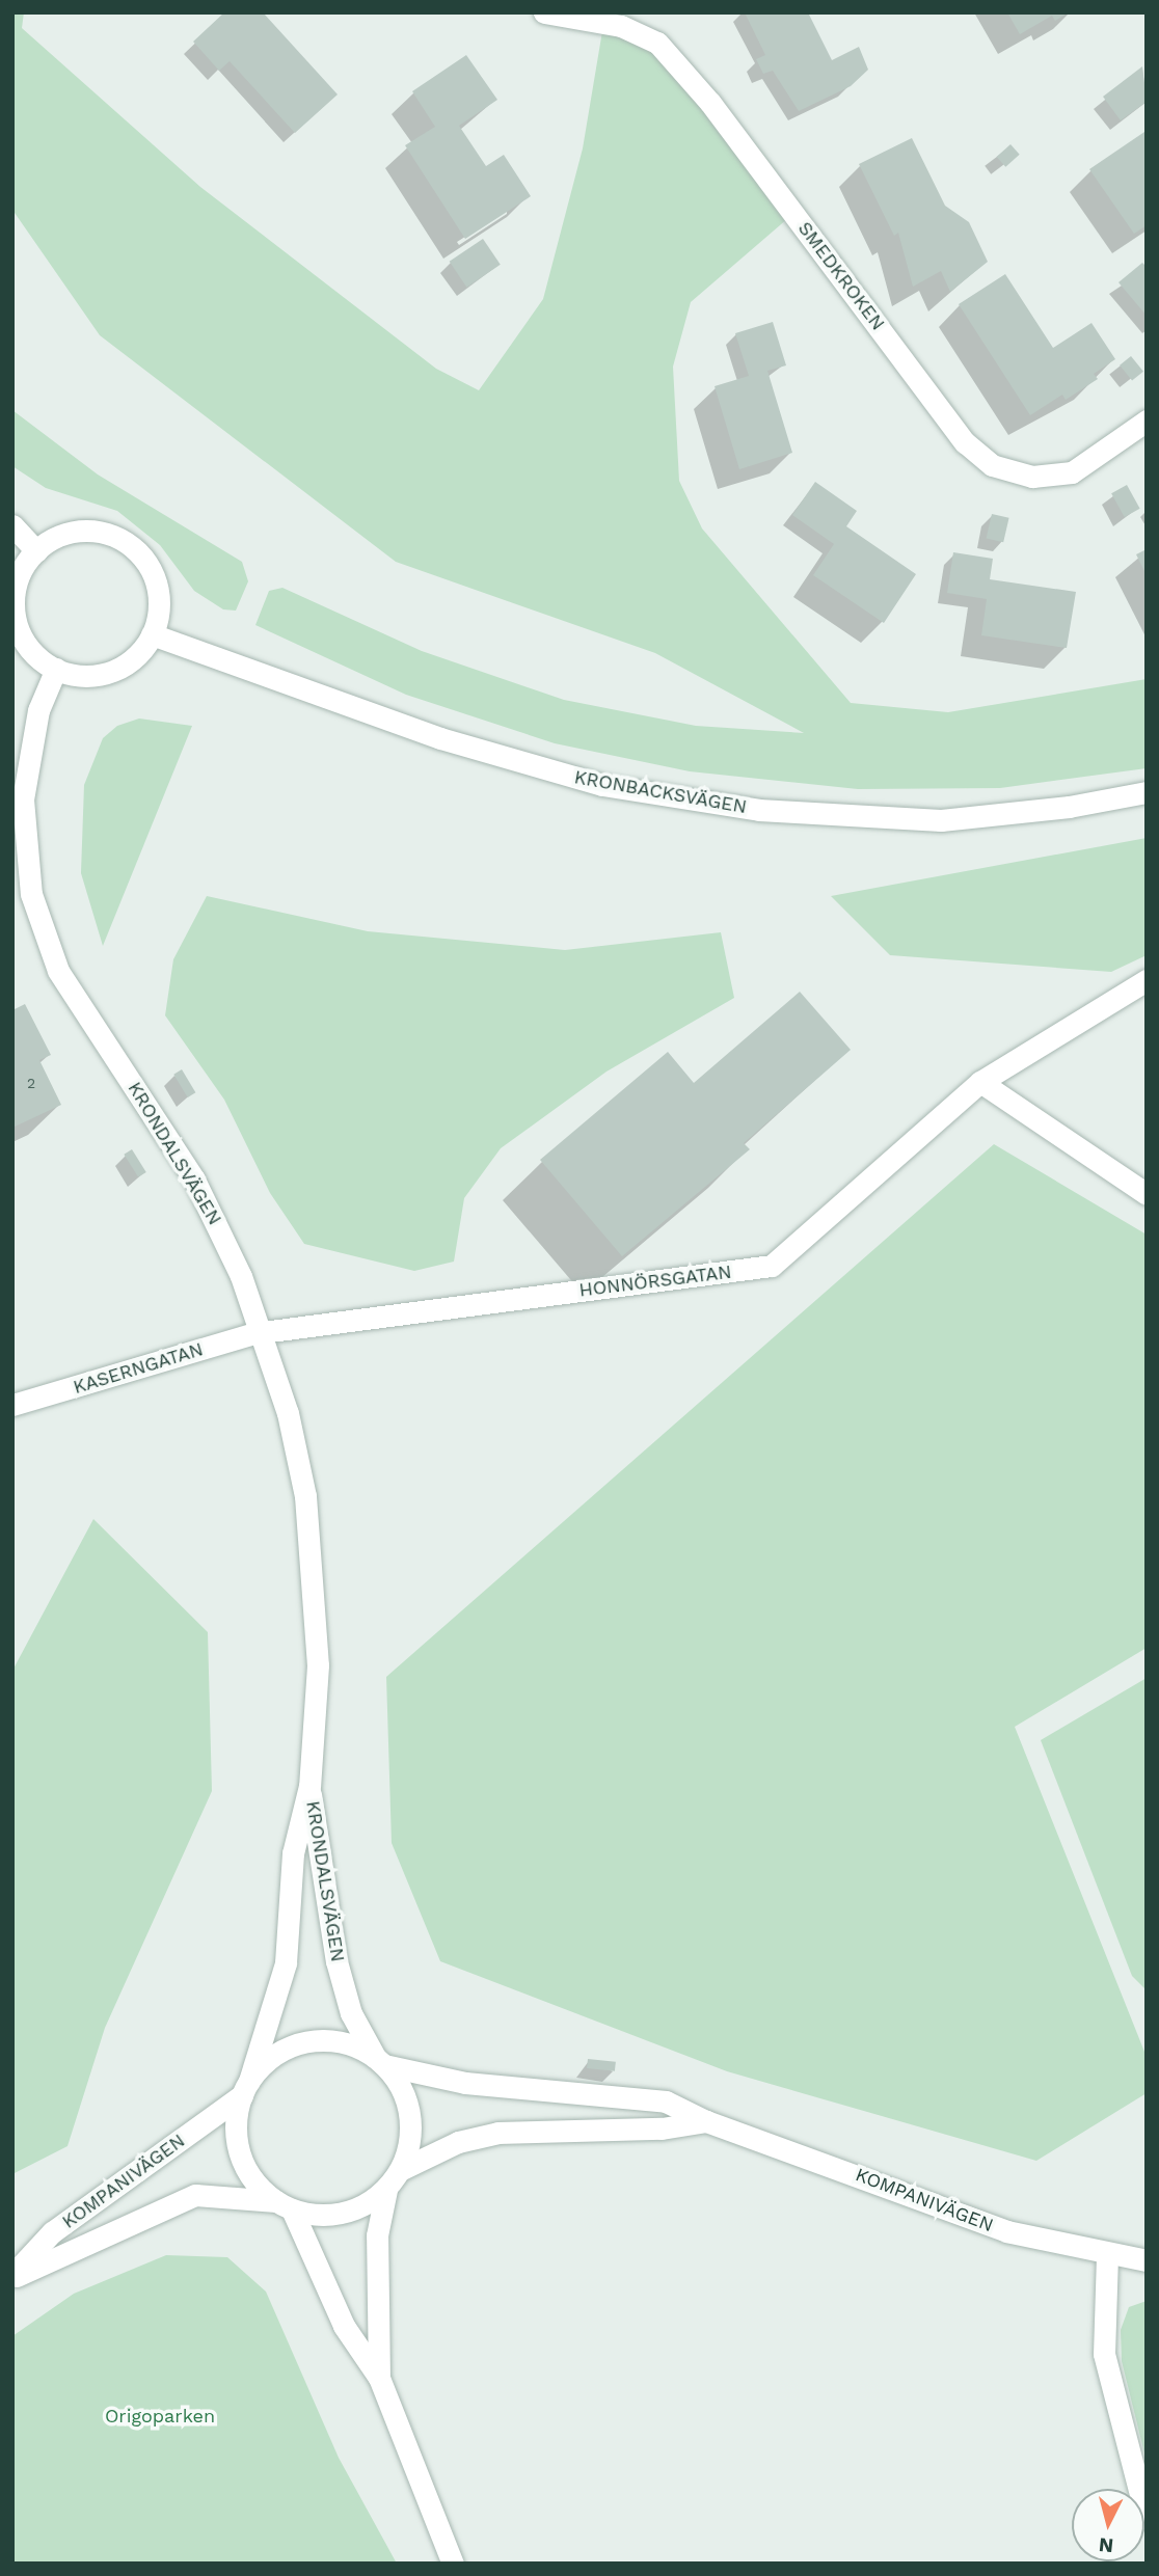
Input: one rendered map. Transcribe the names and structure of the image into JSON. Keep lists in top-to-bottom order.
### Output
{
  "streets": {
    "street": [
      "SMEDKROKEN",
      "KRONBACKSVÄGEN",
      "KRONDALSVÄGEN",
      "HONNÖRSGATAN",
      "KASERNGATAN",
      "KOMPANIVÄGEN"
    ]
  },
  "crossings": [
    ["KRONBACKSVÄGEN", "KRONDALSVÄGEN"],
    ["KRONDALSVÄGEN", "HONNÖRSGATAN"],
    ["KRONDALSVÄGEN", "KASERNGATAN"],
    ["KRONDALSVÄGEN", "KOMPANIVÄGEN"],
    ["HONNÖRSGATAN", "KASERNGATAN"]
  ],
  "parks": ["Origoparken"],
  "house_numbers": ["2"],
  "north": "bottom"
}
